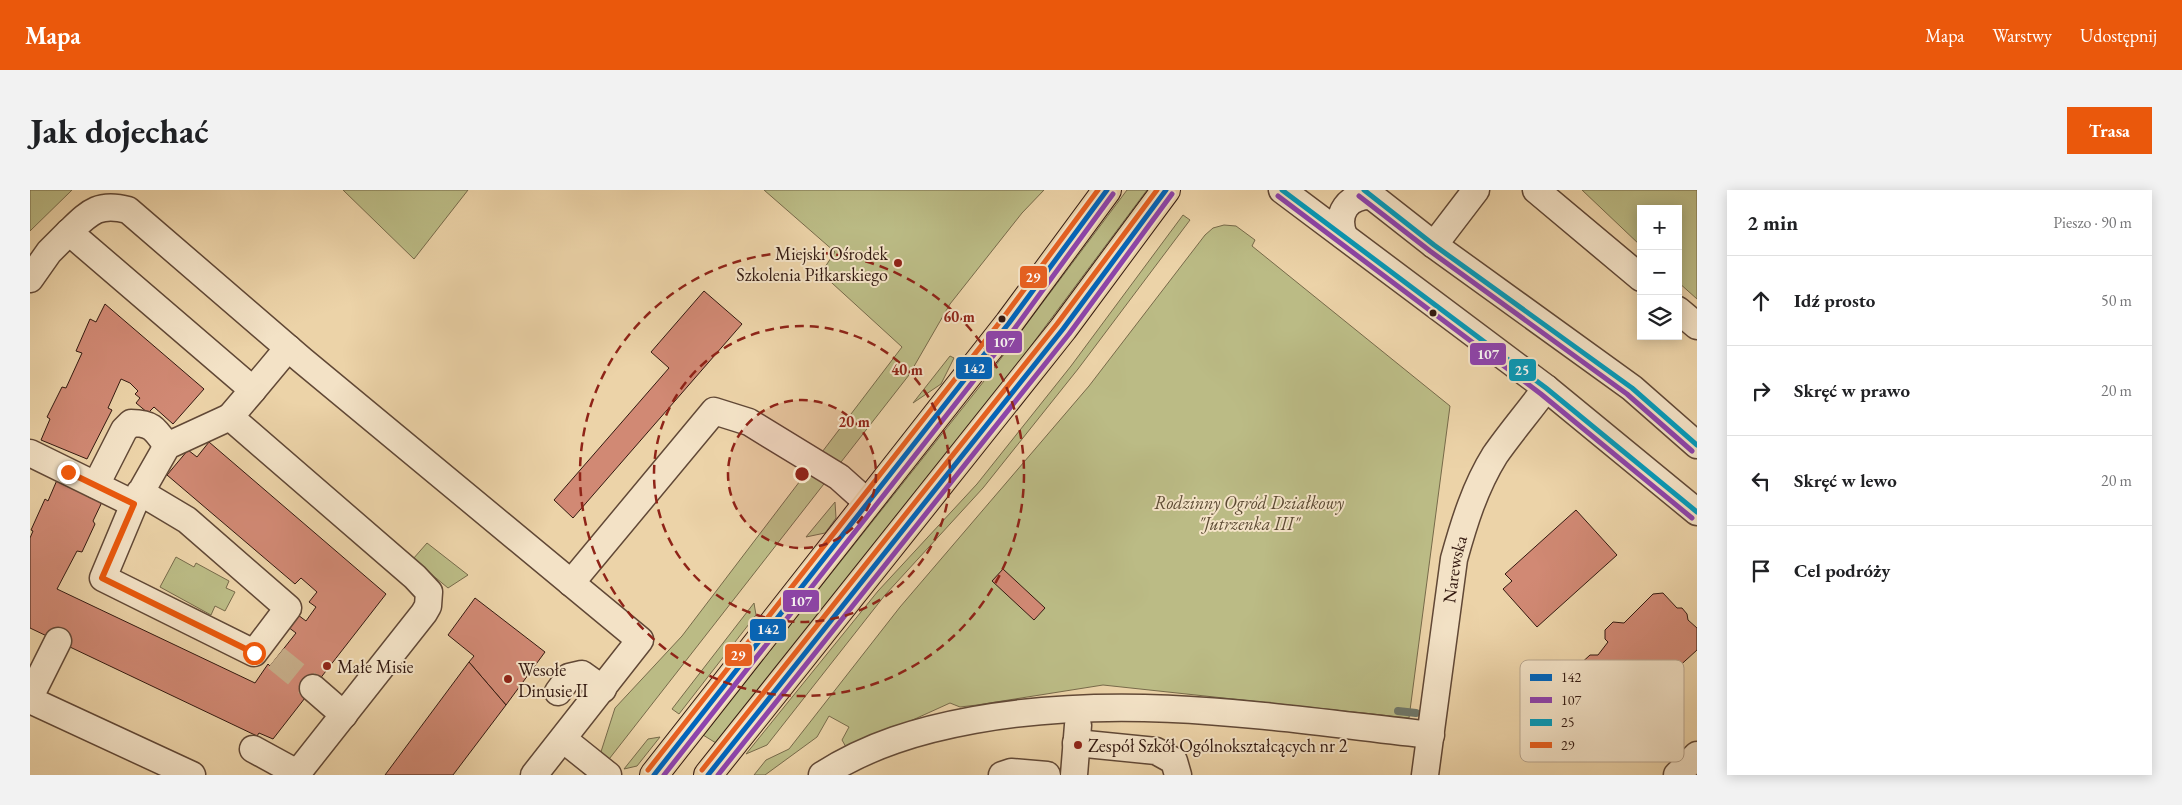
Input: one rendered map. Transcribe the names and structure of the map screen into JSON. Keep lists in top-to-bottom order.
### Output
{
  "streets": {
    "street": ["Narewska"]
  },
  "parks": ["Rodzinny Ogród Działkowy \"Jutrzenka III\""],
  "places": [
    "Miejski Ośrodek Szkolenia Piłkarskiego",
    "Małe Misie",
    "Wesołe Dinusie II",
    "Zespół Szkół Ogólnokształcących nr 2"
  ],
  "lines": [
    "transit line 142",
    "transit line 25",
    "transit line 29",
    "transit line 107"
  ],
  "legend": [
    "142",
    "107",
    "25",
    "29"
  ],
  "page": {
    "header": "Mapa",
    "nav": ["Mapa", "Warstwy", "Udostępnij"],
    "buttons": "Trasa",
    "title": "Jak dojechać",
    "heading": ["2 min", "Pieszo · 90 m"],
    "map_buttons": ["+", "−"],
    "list": [
      ["Idź prosto", "50 m"],
      ["Skręć w prawo", "20 m"],
      ["Skręć w lewo", "20 m"],
      "Cel podróży"
    ]
  },
  "rings": ["60 m", "40 m", "20 m"]
}
